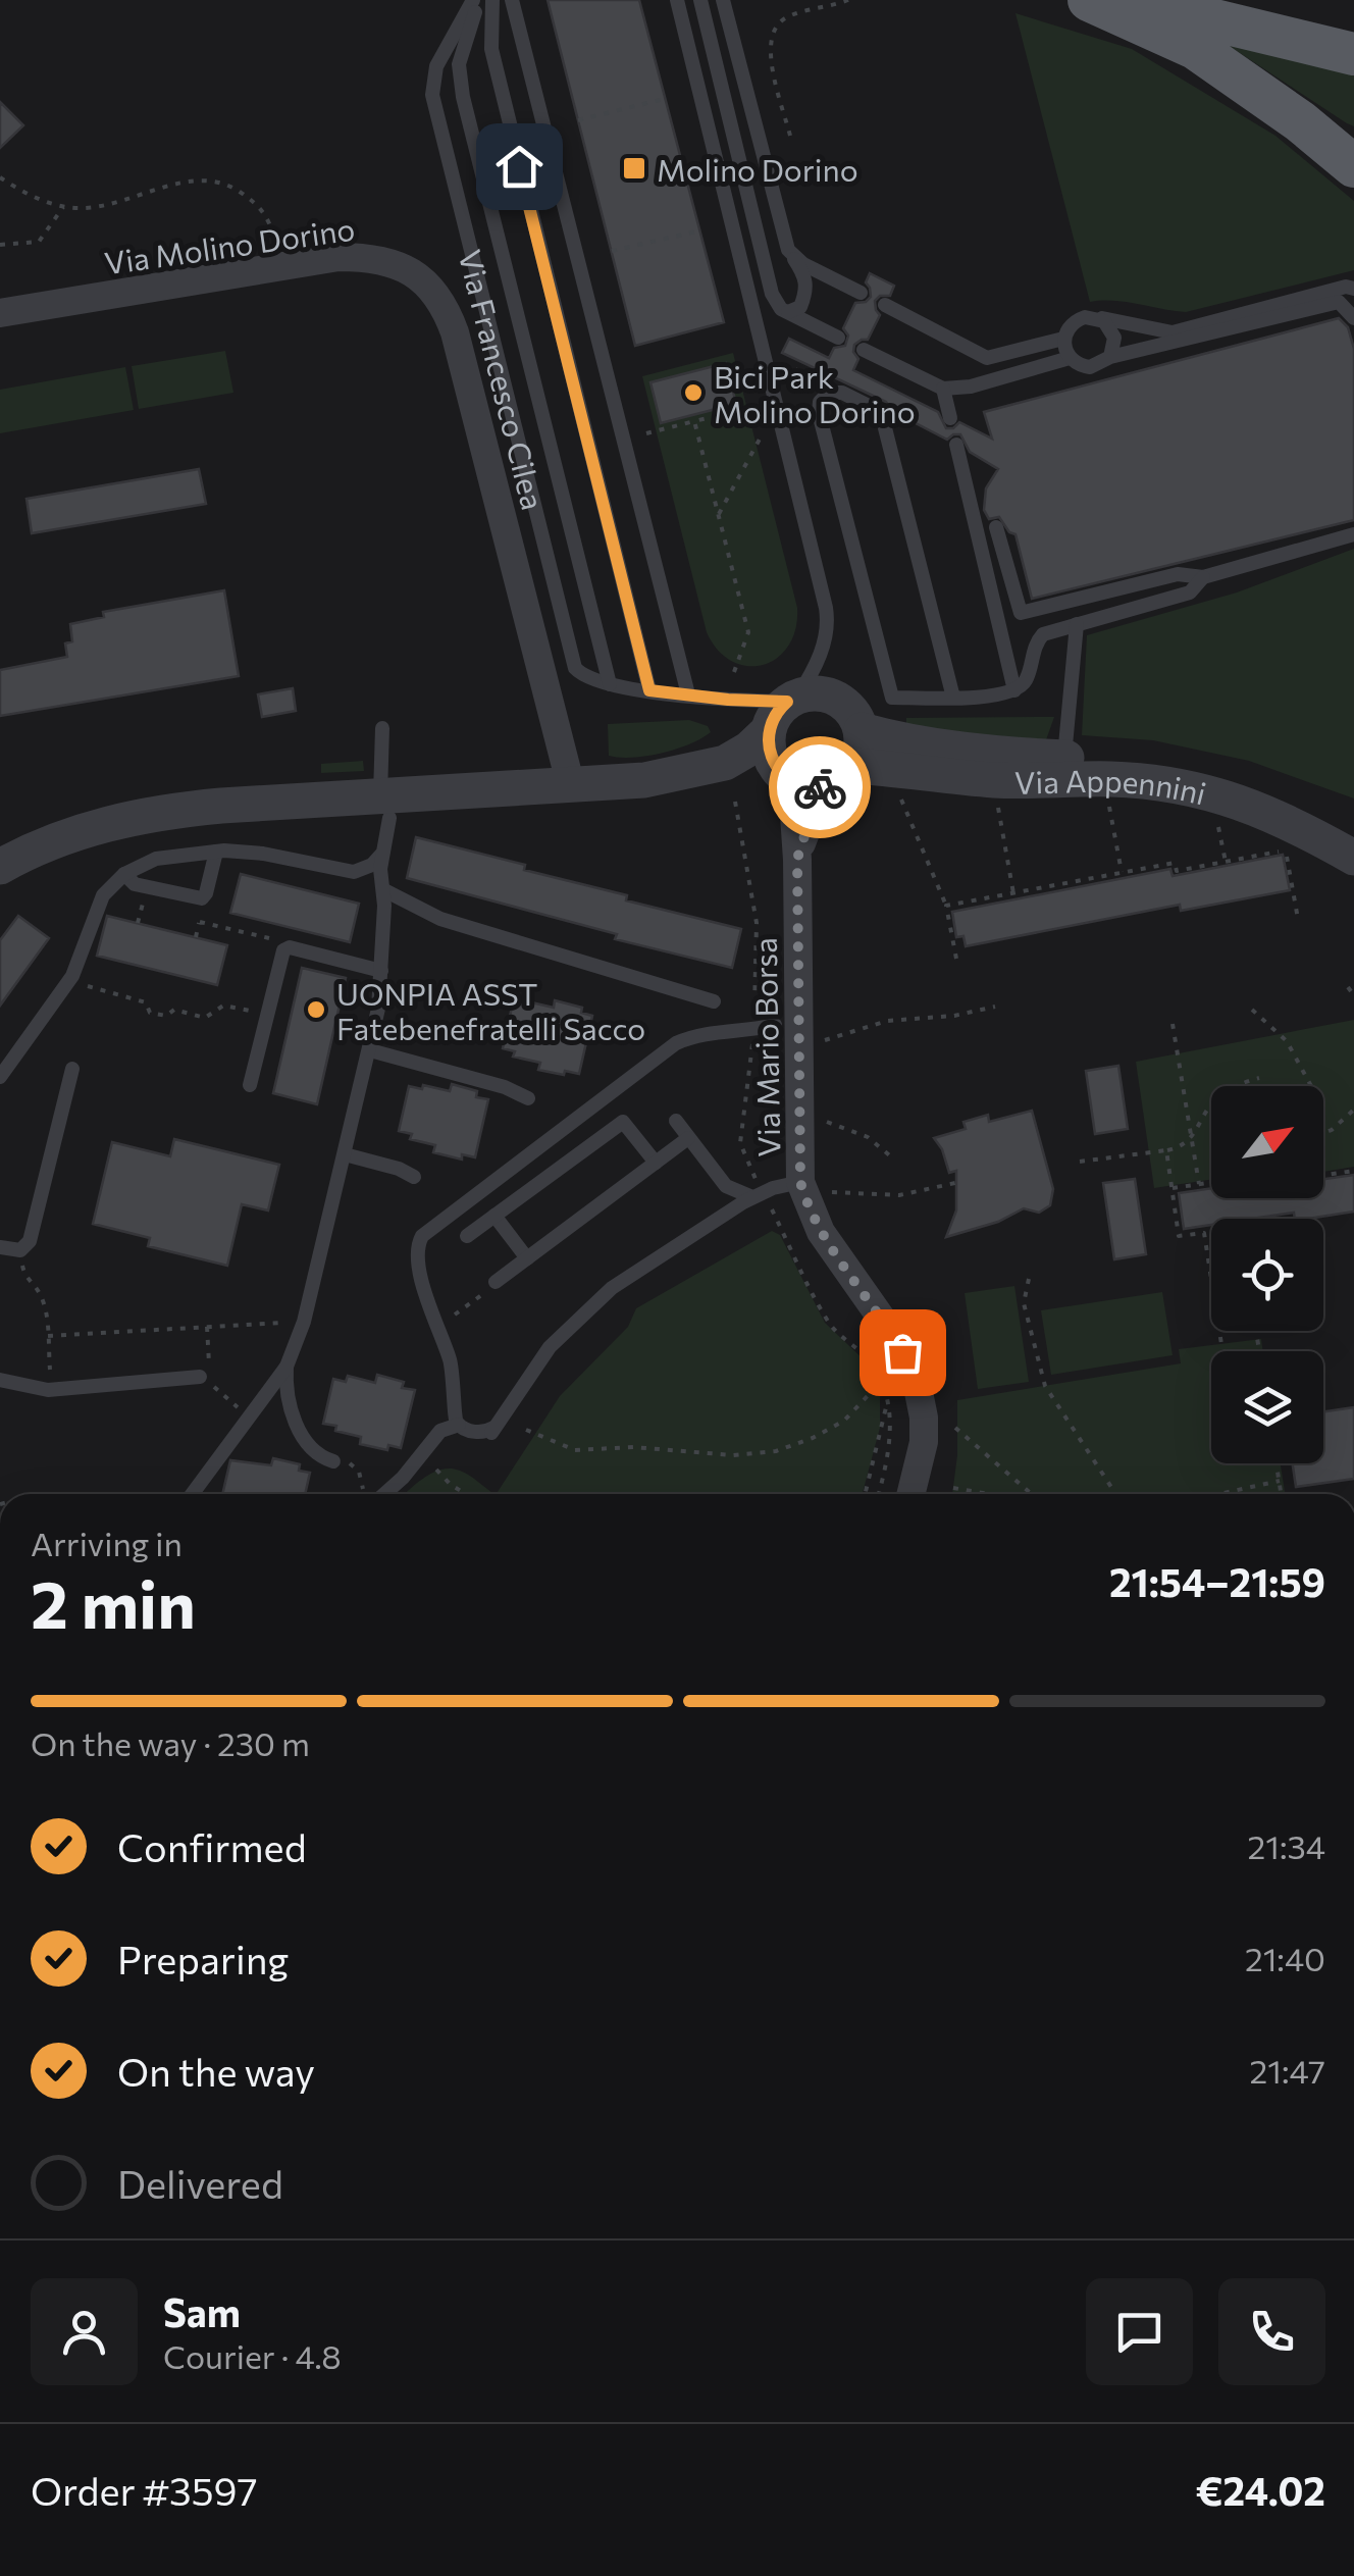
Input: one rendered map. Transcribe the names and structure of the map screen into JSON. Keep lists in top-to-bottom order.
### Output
{
  "streets": {
    "street": ["Via Molino Dorino", "Via Appennini", "Via Mario Borsa"],
    "lane": ["Via Francesco Cilea"]
  },
  "crossings": [
    ["Via Francesco Cilea", "Via Appennini"],
    ["Via Francesco Cilea", "Via Mario Borsa"],
    ["Via Appennini", "Via Mario Borsa"]
  ],
  "places": {
    "transit": ["Molino Dorino"],
    "other": ["Bici Park Molino Dorino", "UONPIA ASST Fatebenefratelli Sacco"]
  },
  "north": "top right",
  "page": {
    "heading": ["2 min", "Arriving in", "21:54–21:59"],
    "panel": [
      "Sam",
      "Courier · 4.8",
      "Order #3597",
      "€24.02"
    ],
    "bar": "On the way · 230 m",
    "list": [
      ["Confirmed", "21:34"],
      ["Preparing", "21:40"],
      ["On the way", "21:47"],
      "Delivered"
    ]
  }
}
